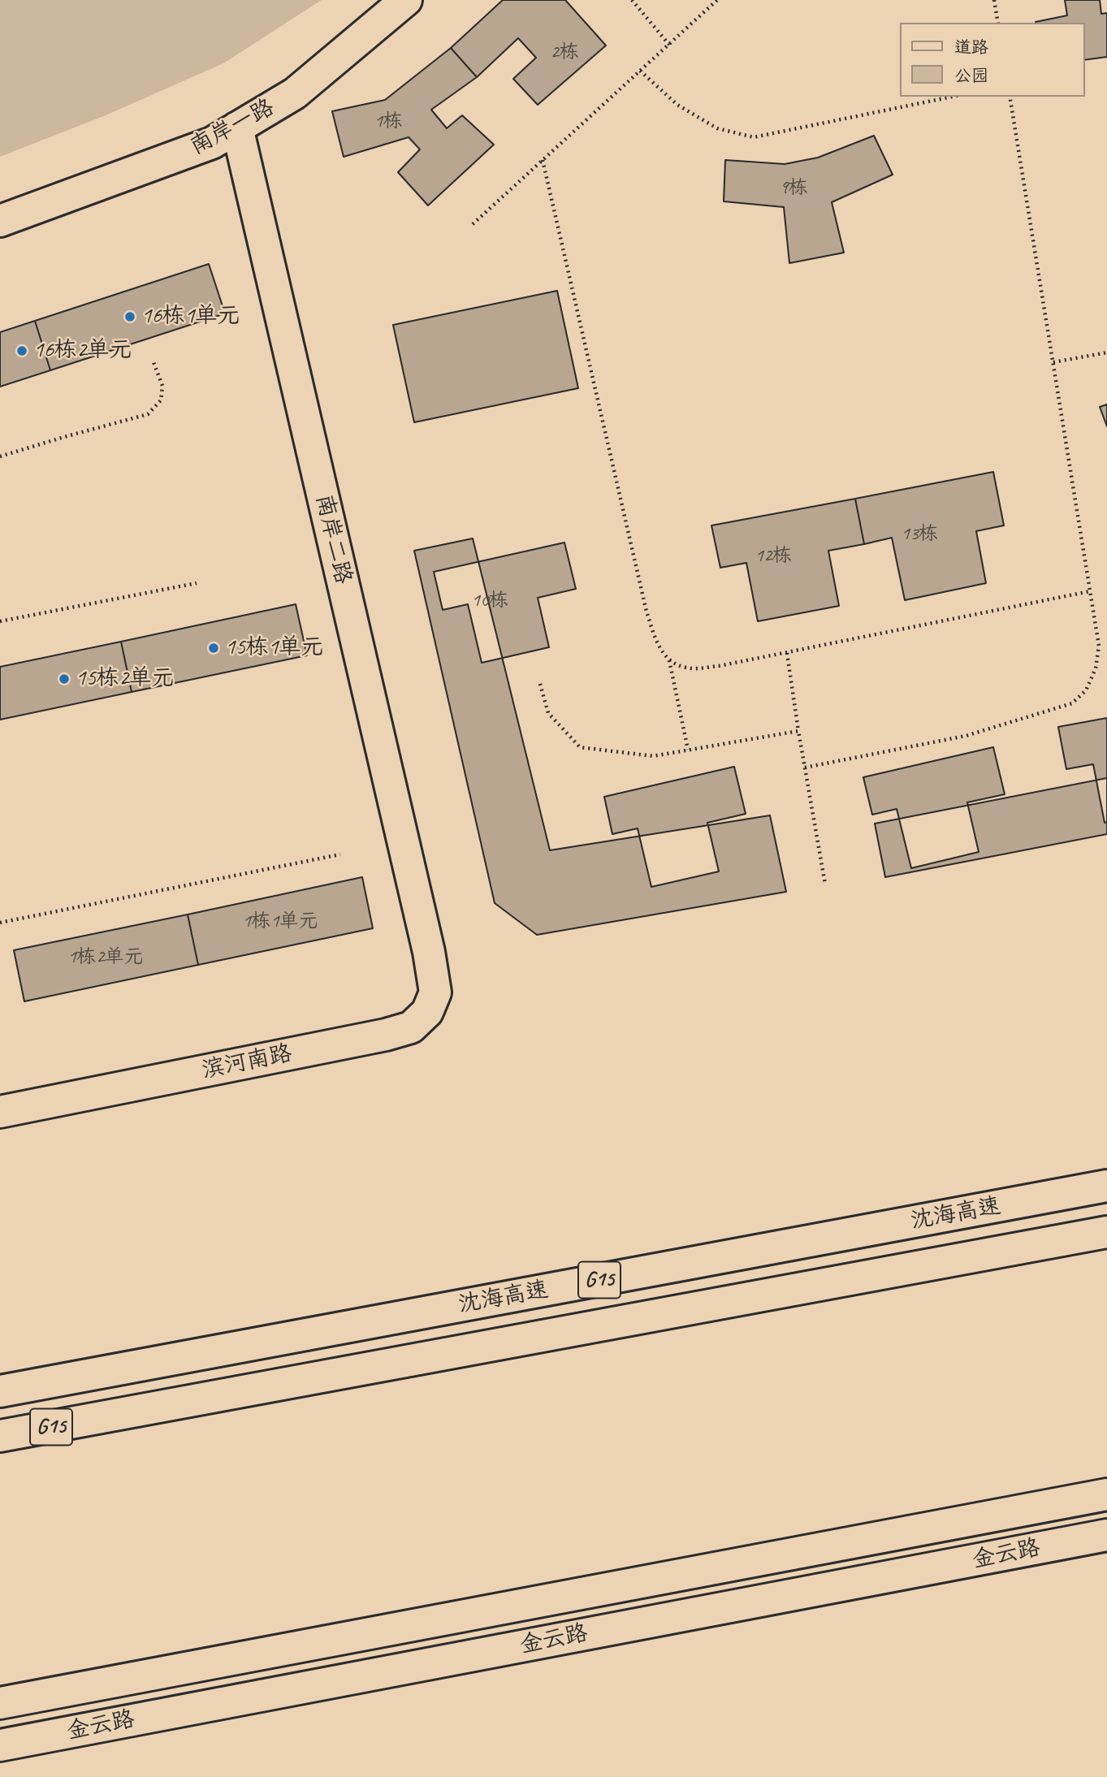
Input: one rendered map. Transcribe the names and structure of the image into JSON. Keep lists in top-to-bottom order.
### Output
{
  "streets": {
    "main road": [
      "南岸一路",
      "南岸二路",
      "滨河南路",
      "沈海高速",
      "G15",
      "金云路"
    ]
  },
  "crossings": [
    ["南岸一路", "南岸二路"],
    ["南岸二路", "滨河南路"]
  ],
  "places": [
    "16栋1单元",
    "16栋2单元",
    "15栋1单元",
    "15栋2单元"
  ],
  "house_numbers": [
    "2栋",
    "1栋",
    "9栋",
    "13栋",
    "12栋",
    "10栋",
    "1栋1单元",
    "1栋2单元"
  ],
  "legend": ["道路", "公园"]
}
